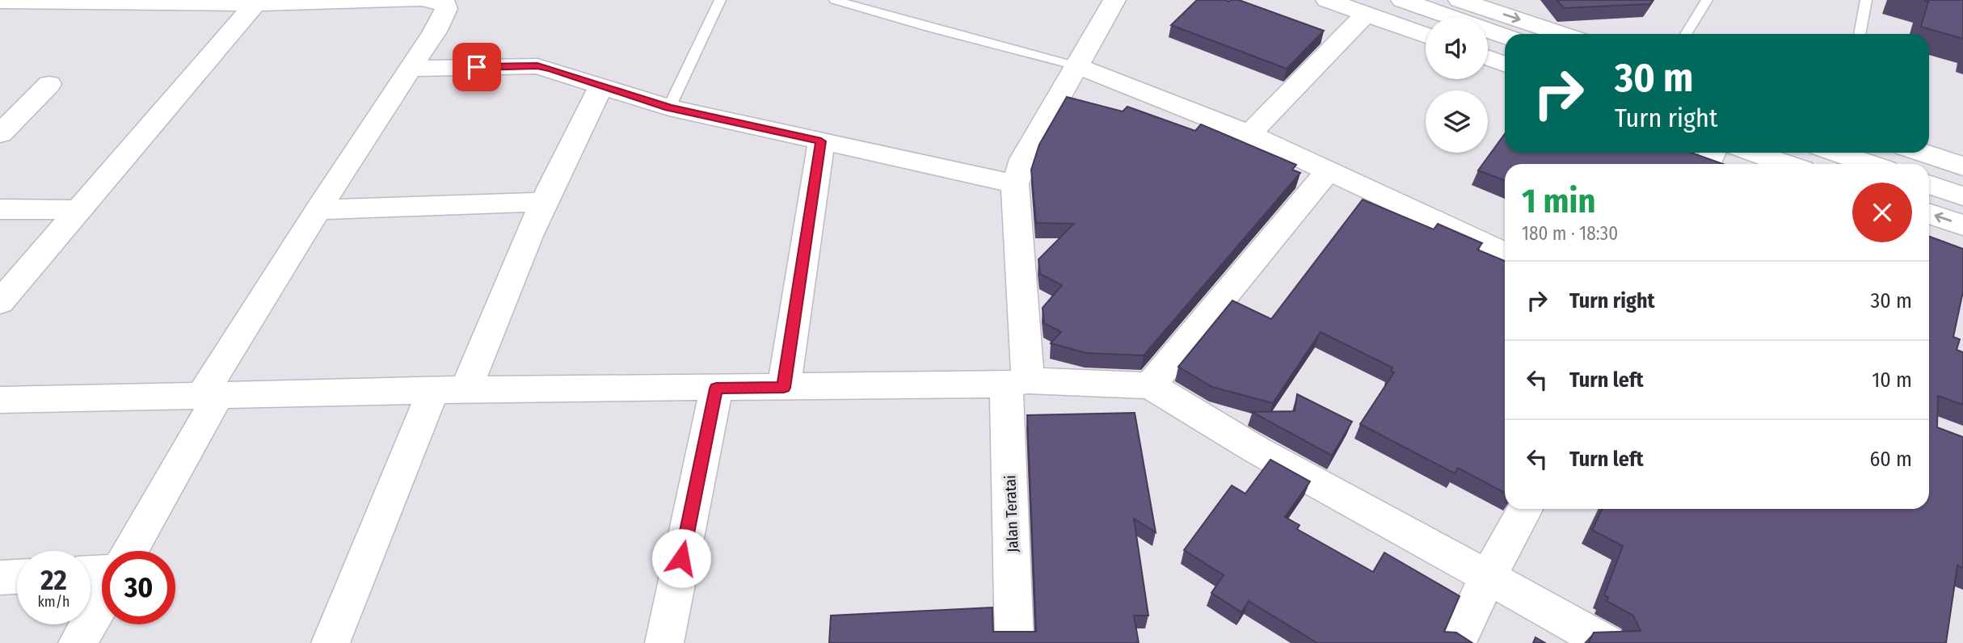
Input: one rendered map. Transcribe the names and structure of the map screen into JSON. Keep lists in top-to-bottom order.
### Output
{
  "streets": {
    "street": ["Jalan Teratai"]
  },
  "page": {
    "turn": ["30 m", "Turn right"],
    "heading": ["1 min", "180 m · 18:30"],
    "list": [
      {
        "name": "Turn right",
        "value": "30 m"
      },
      {
        "name": "Turn left",
        "value": "10 m"
      },
      {
        "name": "Turn left",
        "value": "60 m"
      }
    ],
    "speed": "22 km/h",
    "limit": "30"
  }
}
